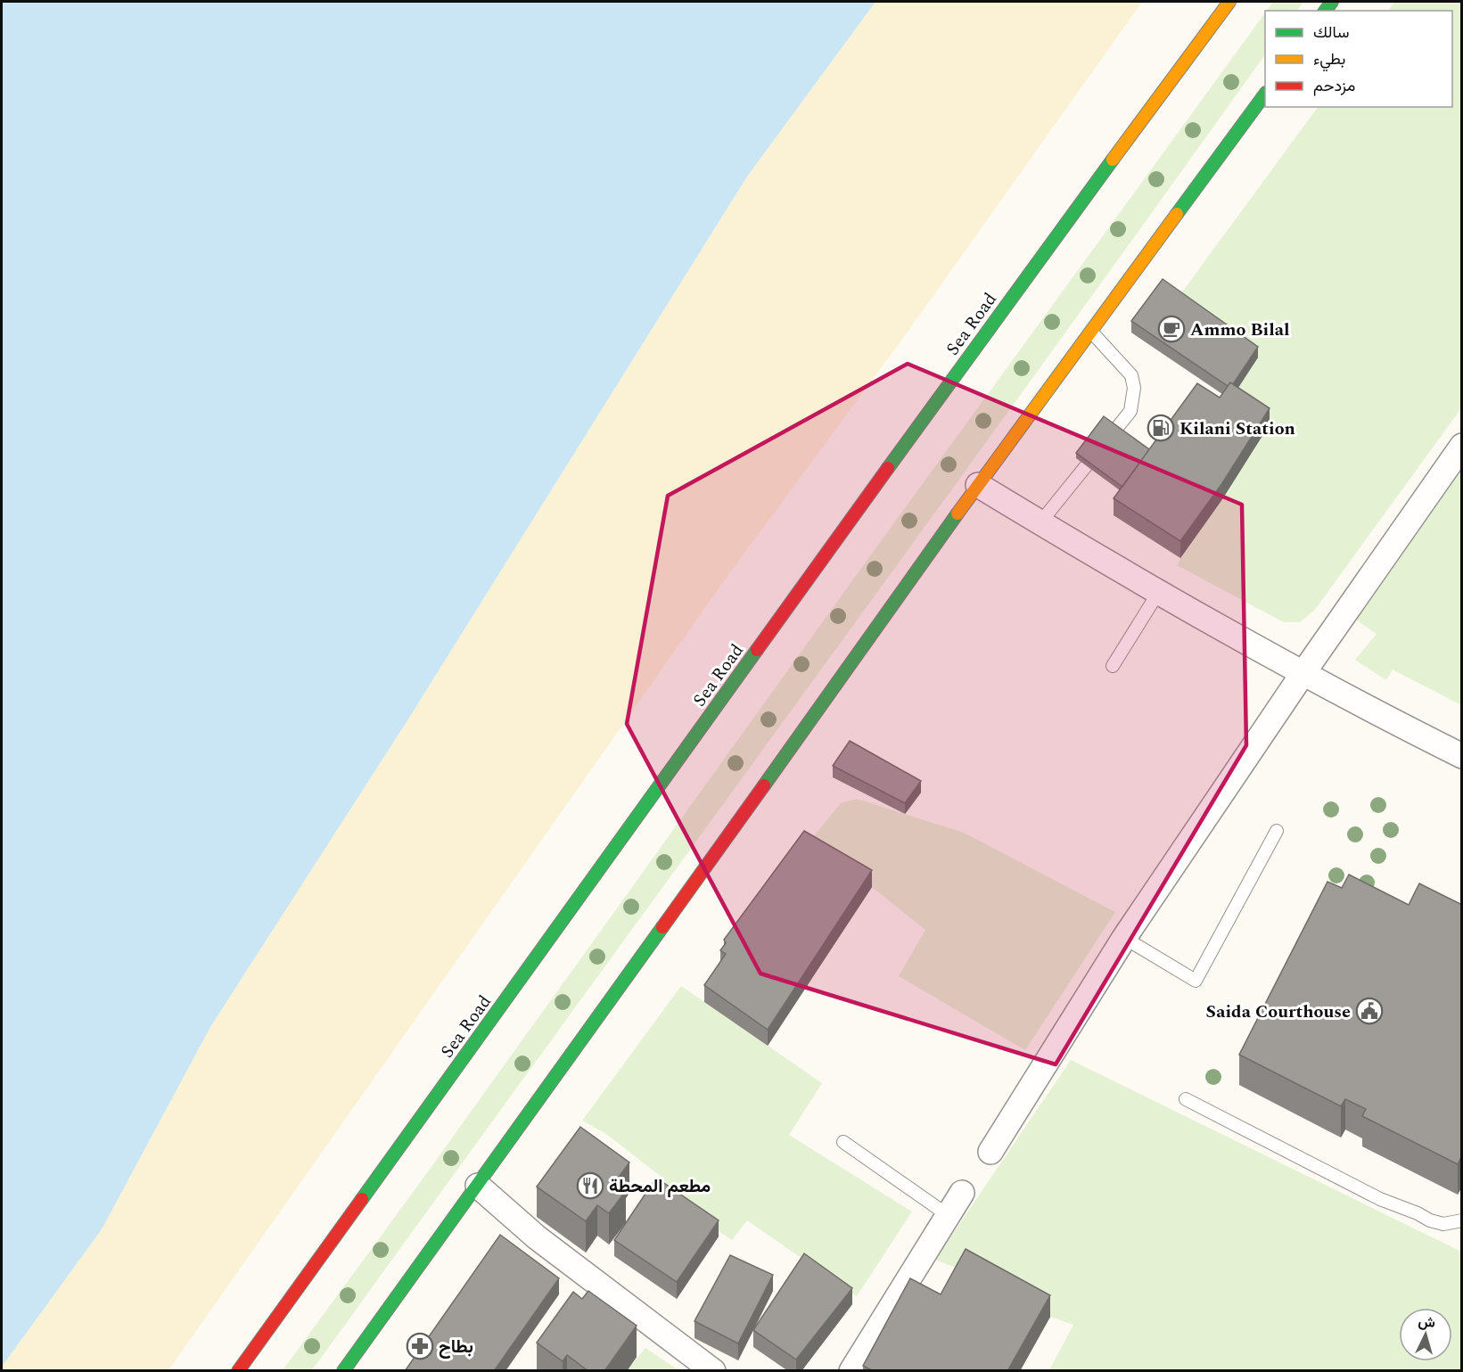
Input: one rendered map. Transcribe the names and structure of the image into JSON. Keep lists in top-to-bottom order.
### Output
{
  "streets": {
    "highway": ["Sea Road"]
  },
  "places": {
    "cafe": ["Ammo Bilal"],
    "fuel station": ["Kilani Station"],
    "public building": ["Saida Courthouse"],
    "restaurant": ["مطعم المحطة"],
    "pharmacy": ["بطاح"]
  },
  "legend": ["سالك", "بطيء", "مزدحم"],
  "north": "top"
}
